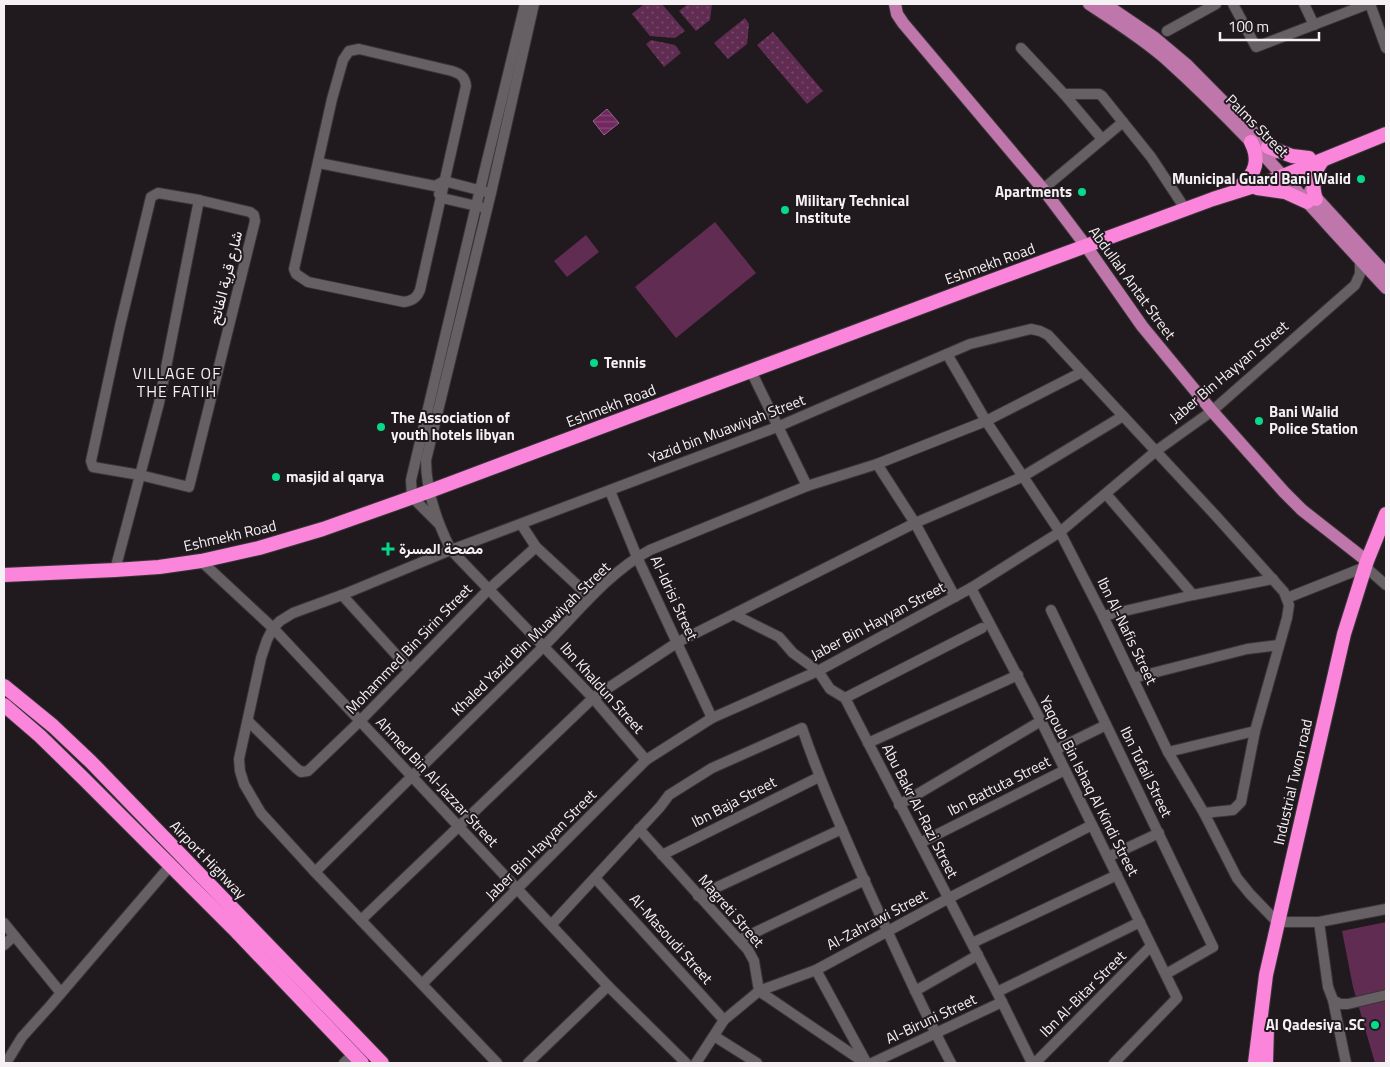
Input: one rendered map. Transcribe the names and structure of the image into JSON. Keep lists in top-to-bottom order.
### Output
{
  "streets": {
    "highway": ["Eshmekh Road", "Industrial Twon road", "Airport Highway"],
    "main road": ["Palms Street", "Abdullah Antat Street"],
    "street": [
      "شارع قرية الفاتح",
      "Jaber Bin Hayyan Street",
      "Yazid bin Muawiyah Street",
      "Al-Idrisi Street",
      "Ibn Al-Nafis Street",
      "Khaled Yazid Bin Muawiyah Street",
      "Mohammed Bin Sirin Street",
      "Ibn Khaldun Street",
      "Ibn Tufail Street",
      "Ahmed Bin Al-Jazzar Street",
      "Ibn Battuta Street",
      "Yaqoub Bin Ishaq Al Kindi Street",
      "Ibn Baja Street",
      "Abu Bakr Al-Razi Street",
      "Magreti Street",
      "Al-Zahrawi Street",
      "Al-Masoudi Street",
      "Ibn Al-Bitar Street",
      "Al-Biruni Street"
    ]
  },
  "crossings": [
    ["Eshmekh Road", "Abdullah Antat Street"],
    ["Eshmekh Road", "Ahmed Bin Al-Jazzar Street"],
    ["Abdullah Antat Street", "Jaber Bin Hayyan Street"],
    ["Abdullah Antat Street", "Industrial Twon road"],
    ["Jaber Bin Hayyan Street", "Yazid bin Muawiyah Street"],
    ["Jaber Bin Hayyan Street", "Al-Idrisi Street"],
    ["Jaber Bin Hayyan Street", "Ibn Al-Nafis Street"],
    ["Jaber Bin Hayyan Street", "Ibn Khaldun Street"],
    ["Jaber Bin Hayyan Street", "Ahmed Bin Al-Jazzar Street"],
    ["Jaber Bin Hayyan Street", "Yaqoub Bin Ishaq Al Kindi Street"],
    ["Jaber Bin Hayyan Street", "Abu Bakr Al-Razi Street"],
    ["Yazid bin Muawiyah Street", "Al-Idrisi Street"],
    ["Yazid bin Muawiyah Street", "Ibn Al-Nafis Street"],
    ["Yazid bin Muawiyah Street", "Khaled Yazid Bin Muawiyah Street"],
    ["Yazid bin Muawiyah Street", "Ibn Khaldun Street"],
    ["Yazid bin Muawiyah Street", "Ahmed Bin Al-Jazzar Street"],
    ["Al-Idrisi Street", "Khaled Yazid Bin Muawiyah Street"],
    ["Ibn Al-Nafis Street", "Khaled Yazid Bin Muawiyah Street"],
    ["Ibn Al-Nafis Street", "Industrial Twon road"],
    ["Khaled Yazid Bin Muawiyah Street", "Ibn Khaldun Street"],
    ["Khaled Yazid Bin Muawiyah Street", "Ahmed Bin Al-Jazzar Street"],
    ["Mohammed Bin Sirin Street", "Ibn Khaldun Street"],
    ["Mohammed Bin Sirin Street", "Ahmed Bin Al-Jazzar Street"],
    ["Ibn Tufail Street", "Yaqoub Bin Ishaq Al Kindi Street"],
    ["Ibn Battuta Street", "Yaqoub Bin Ishaq Al Kindi Street"],
    ["Ibn Battuta Street", "Abu Bakr Al-Razi Street"],
    ["Yaqoub Bin Ishaq Al Kindi Street", "Al-Zahrawi Street"],
    ["Yaqoub Bin Ishaq Al Kindi Street", "Ibn Al-Bitar Street"],
    ["Ibn Baja Street", "Magreti Street"],
    ["Abu Bakr Al-Razi Street", "Al-Zahrawi Street"],
    ["Abu Bakr Al-Razi Street", "Ibn Al-Bitar Street"],
    ["Abu Bakr Al-Razi Street", "Al-Biruni Street"],
    ["Magreti Street", "Al-Zahrawi Street"],
    ["Al-Zahrawi Street", "Al-Masoudi Street"]
  ],
  "districts": ["VILLAGE OF THE FATIH"],
  "places": {
    "other": [
      "Municipal Guard Bani Walid",
      "Apartments",
      "Military Technical Institute",
      "Tennis",
      "Bani Walid Police Station",
      "The Association of youth hotels libyan",
      "masjid al qarya",
      "Al Qadesiya .SC"
    ],
    "health": ["مصحة المسرة"]
  },
  "scale_bar": "100 m"
}
